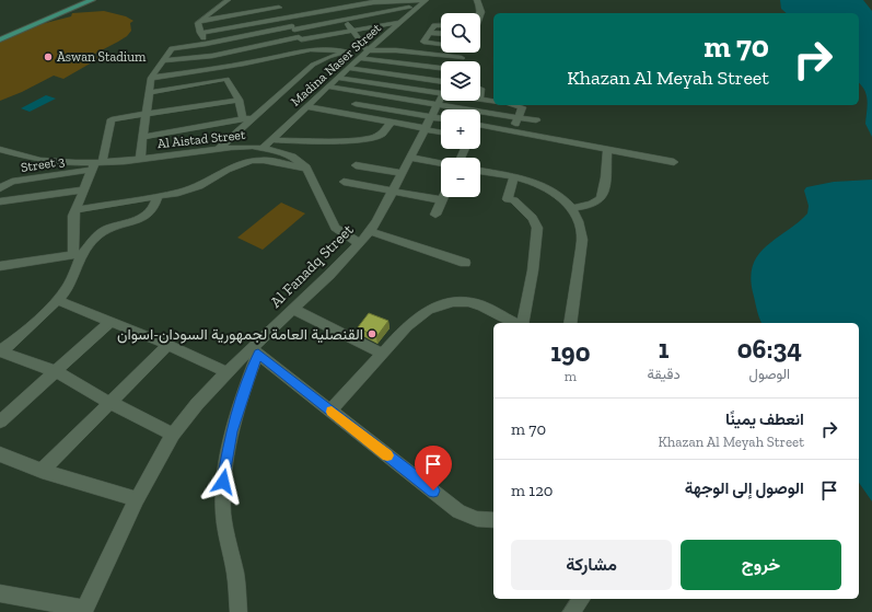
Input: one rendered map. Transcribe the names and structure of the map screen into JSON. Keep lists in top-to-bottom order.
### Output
{
  "streets": {
    "street": [
      "Madina Naser Street",
      "Al Aistad Street",
      "Street 3",
      "Al Fanadq Street"
    ]
  },
  "crossings": [
    ["Madina Naser Street", "Al Aistad Street"],
    ["Al Aistad Street", "Street 3"]
  ],
  "places": ["Aswan Stadium", "القنصلية العامة لجمهورية السودان-اسوان"],
  "page": {
    "map_buttons": ["+", "−"],
    "turn": ["70 m", "Khazan Al Meyah Street"],
    "eta": [
      "06:34",
      "الوصول",
      "1",
      "دقيقة",
      "190",
      "m"
    ],
    "list": [
      {
        "name": "انعطف يمينًا",
        "note": "Khazan Al Meyah Street",
        "value": "70 m"
      },
      {
        "name": "الوصول إلى الوجهة",
        "value": "120 m"
      }
    ],
    "buttons": ["خروج", "مشاركة"]
  }
}
